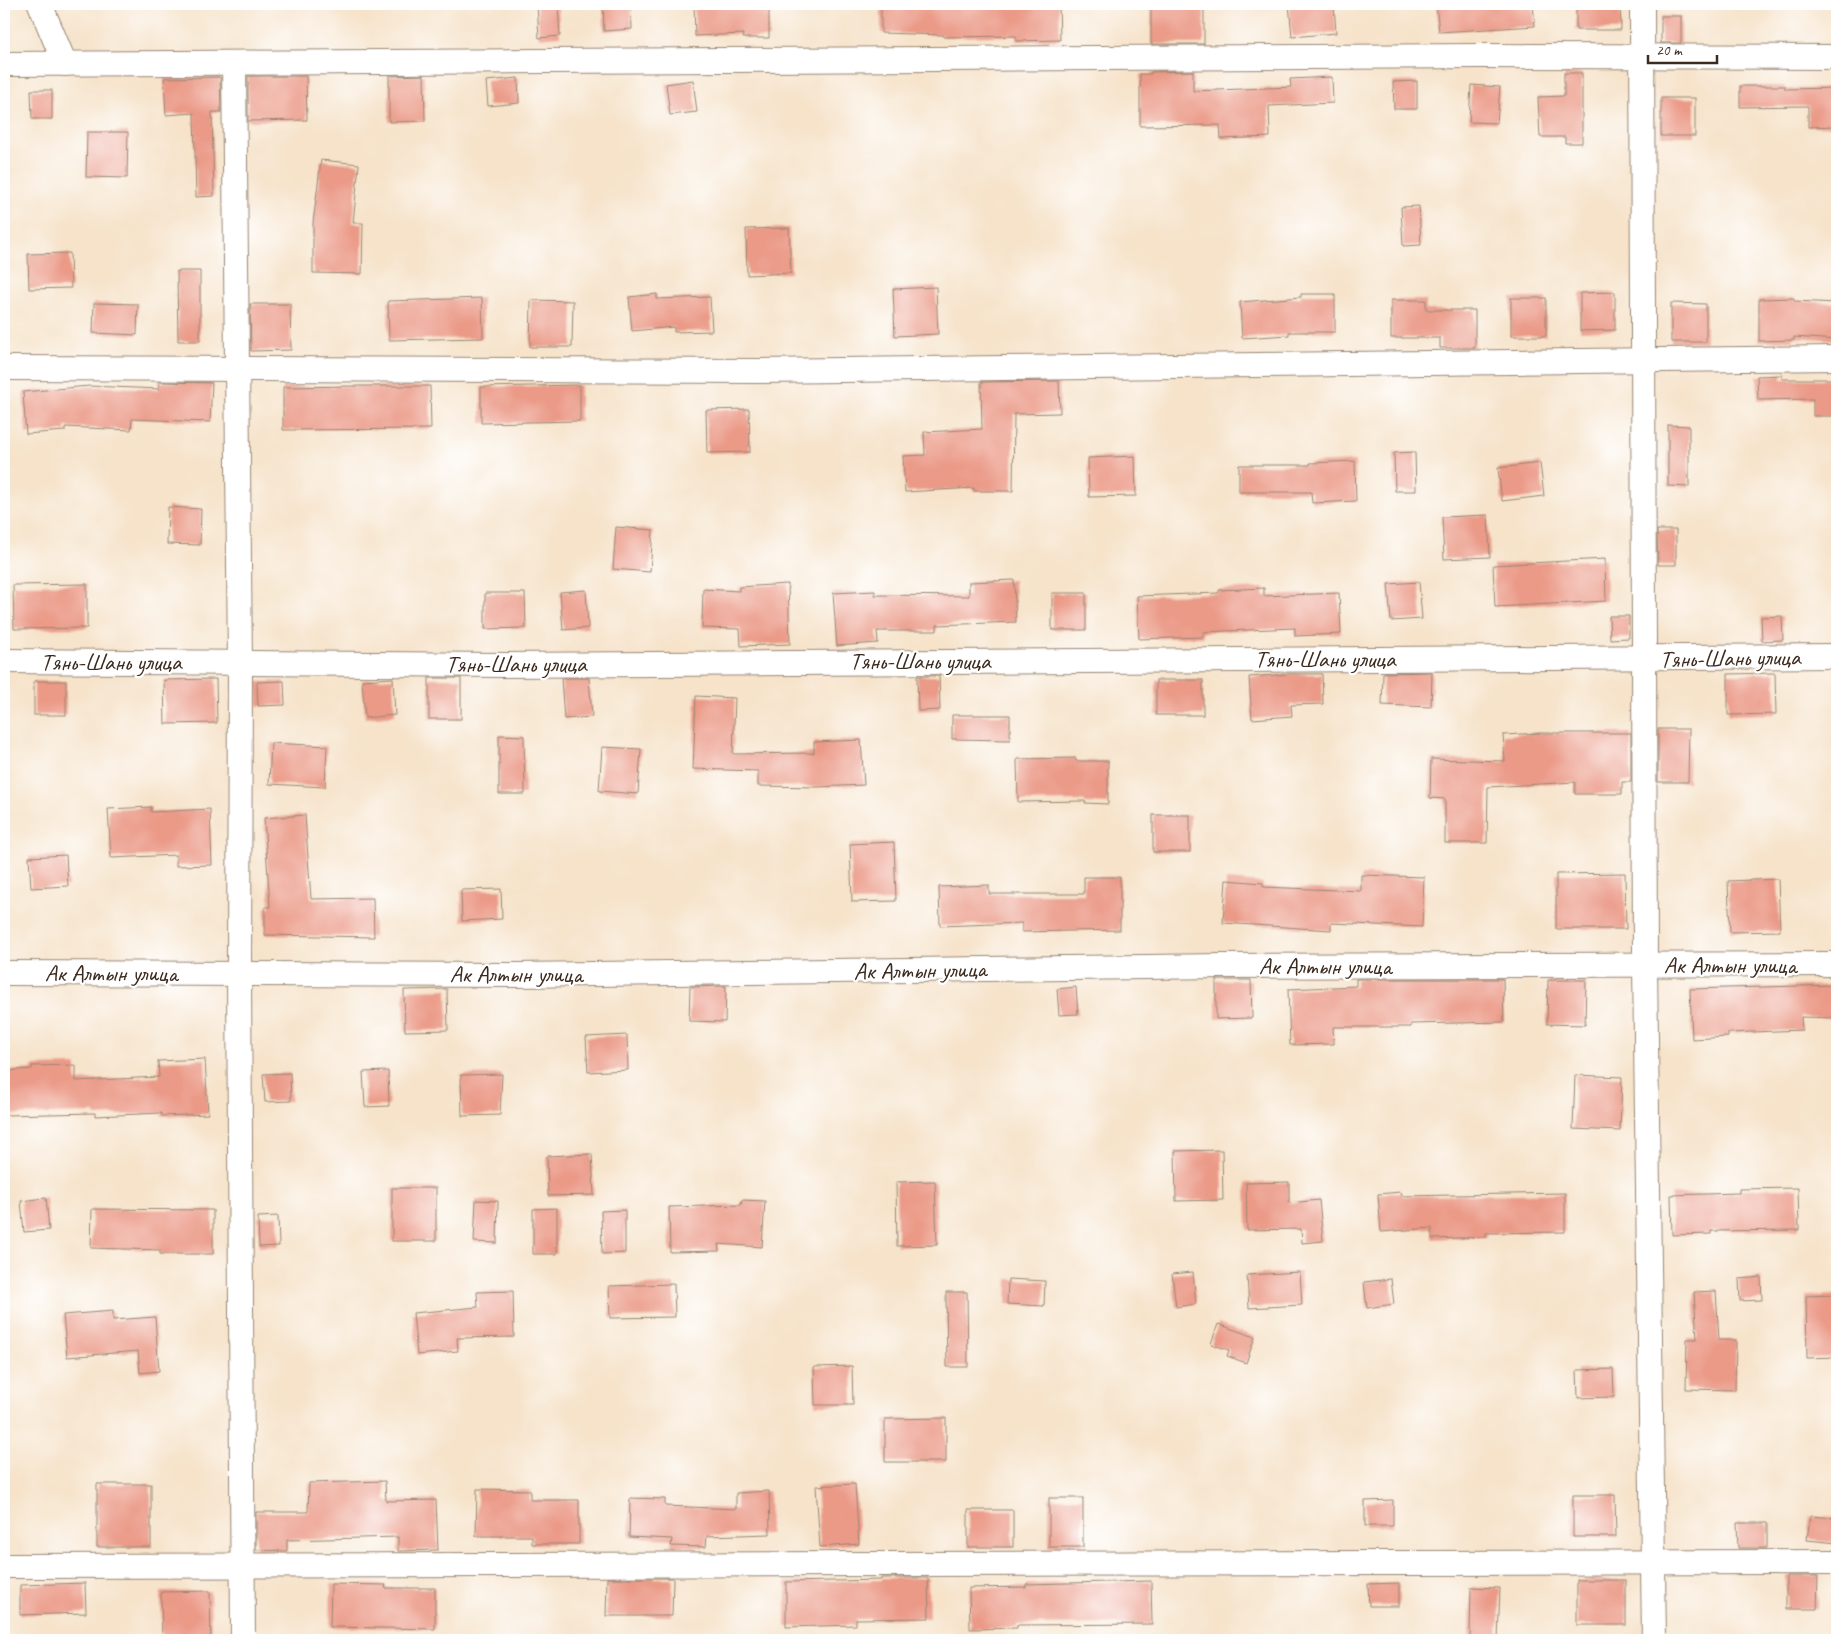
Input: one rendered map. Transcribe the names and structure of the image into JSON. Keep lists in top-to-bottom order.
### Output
{
  "streets": {
    "street": ["Тянь-Шань улица", "Ак Алтын улица"]
  },
  "scale_bar": "20 m"
}
